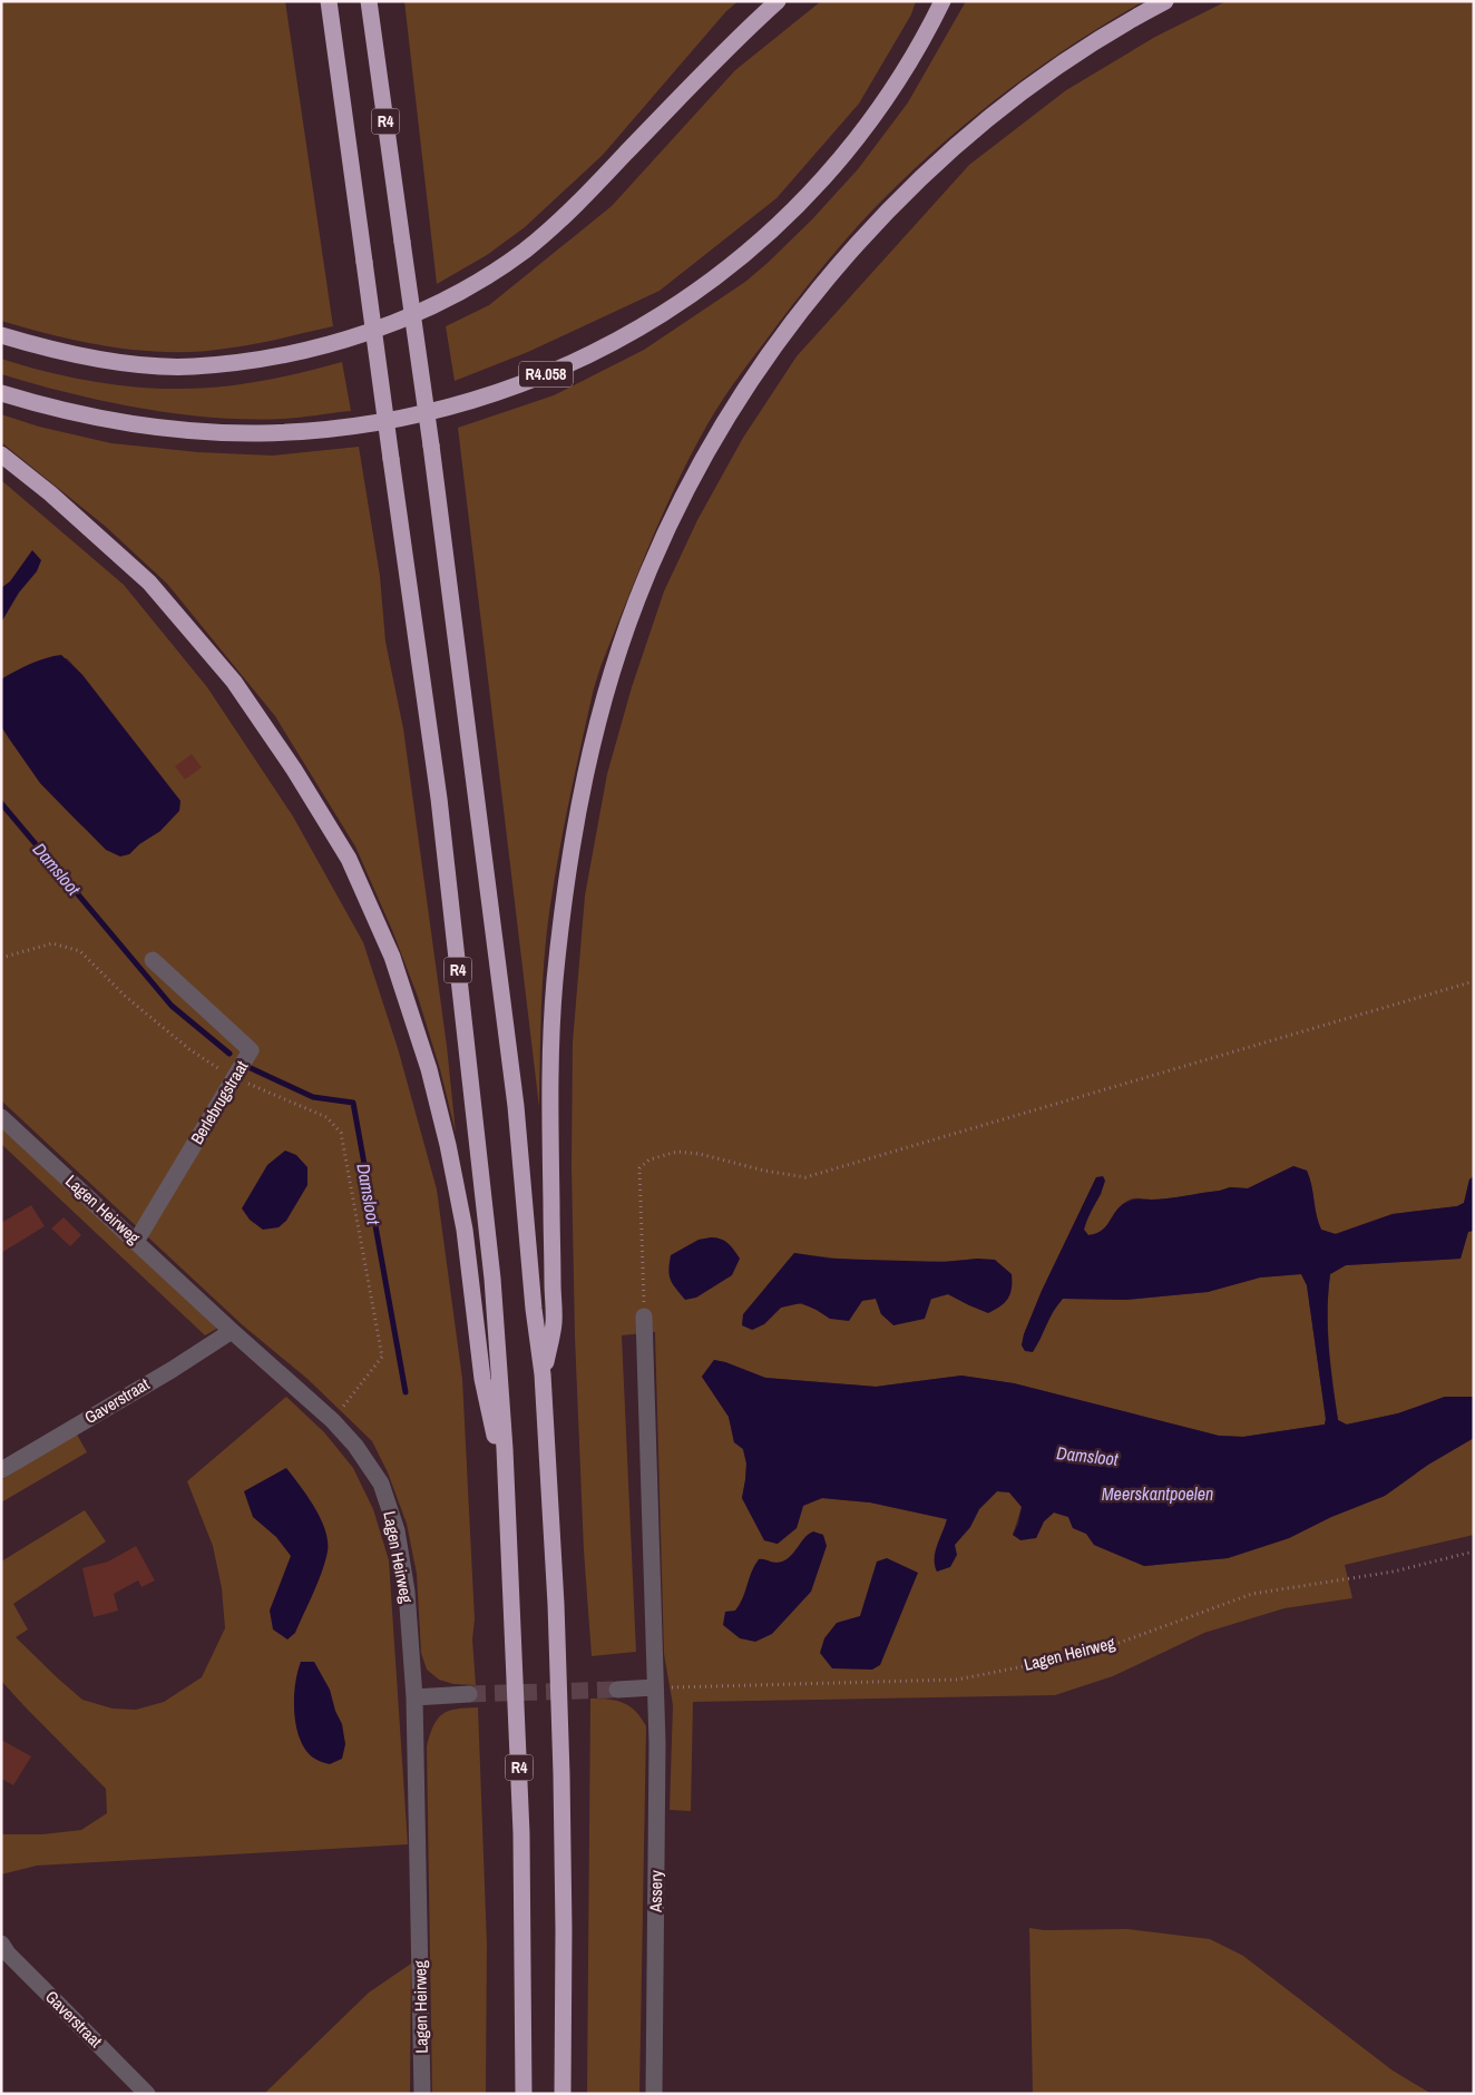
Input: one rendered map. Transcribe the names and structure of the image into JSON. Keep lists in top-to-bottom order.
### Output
{
  "streets": {
    "highway": ["R4", "R4.058"],
    "street": [
      "Berlebrugstraat",
      "Lagen Heirweg",
      "Gaverstraat",
      "Assery"
    ]
  },
  "crossings": [
    ["Berlebrugstraat", "Lagen Heirweg"],
    ["Lagen Heirweg", "Gaverstraat"],
    ["Lagen Heirweg", "Assery"]
  ],
  "water": ["Damsloot", "Meerskantpoelen"]
}
